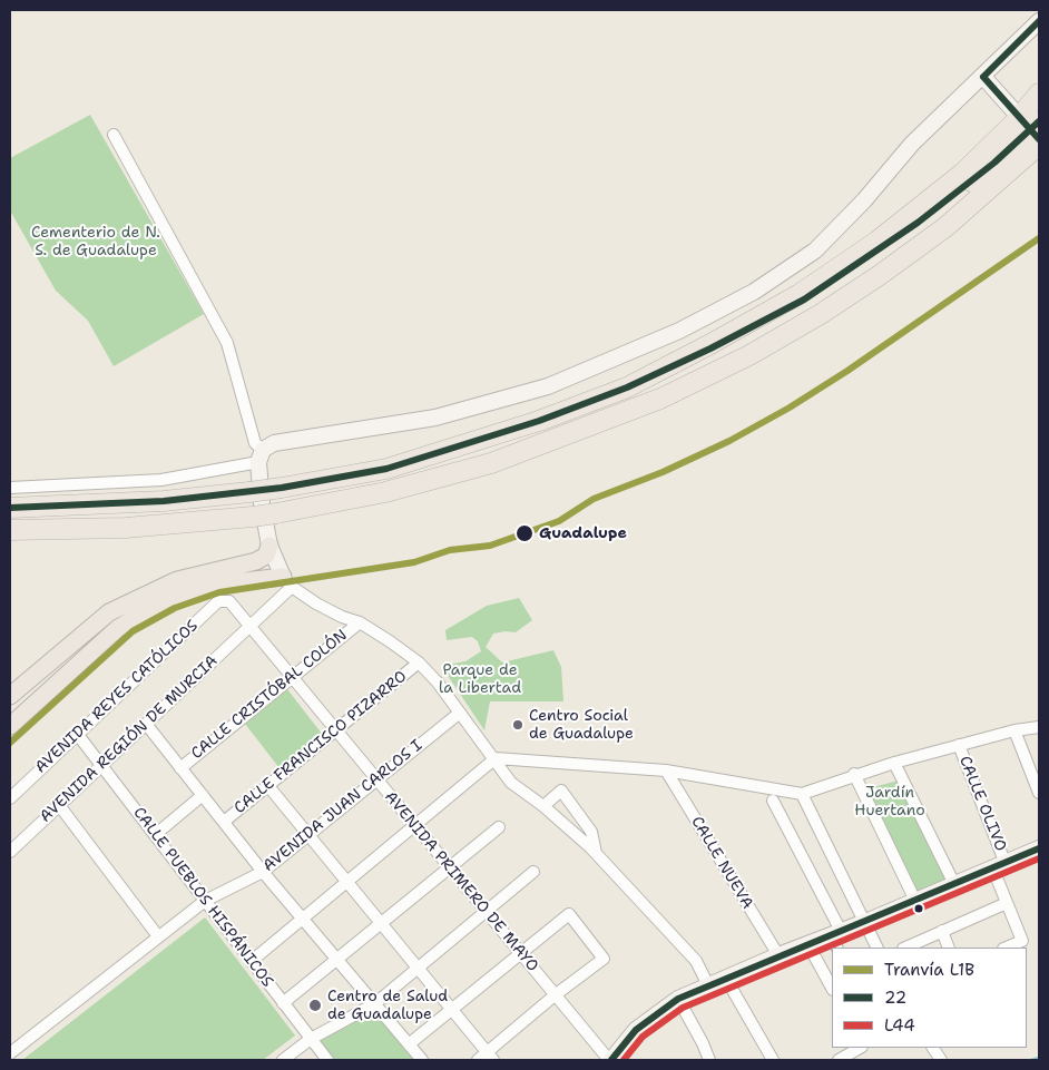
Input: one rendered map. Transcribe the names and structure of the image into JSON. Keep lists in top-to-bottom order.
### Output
{
  "streets": {
    "street": [
      "CALLE CRISTÓBAL COLÓN",
      "AVENIDA REYES CATÓLICOS",
      "AVENIDA REGIÓN DE MURCIA",
      "CALLE FRANCISCO PIZARRO",
      "CALLE OLIVO",
      "AVENIDA JUAN CARLOS I",
      "CALLE NUEVA",
      "AVENIDA PRIMERO DE MAYO",
      "CALLE PUEBLOS HISPÁNICOS"
    ]
  },
  "crossings": [
    ["CALLE CRISTÓBAL COLÓN", "AVENIDA PRIMERO DE MAYO"],
    ["AVENIDA REYES CATÓLICOS", "AVENIDA REGIÓN DE MURCIA"],
    ["AVENIDA REYES CATÓLICOS", "AVENIDA PRIMERO DE MAYO"],
    ["AVENIDA REYES CATÓLICOS", "CALLE PUEBLOS HISPÁNICOS"],
    ["AVENIDA REGIÓN DE MURCIA", "AVENIDA PRIMERO DE MAYO"],
    ["AVENIDA REGIÓN DE MURCIA", "CALLE PUEBLOS HISPÁNICOS"],
    ["CALLE FRANCISCO PIZARRO", "AVENIDA PRIMERO DE MAYO"],
    ["AVENIDA JUAN CARLOS I", "AVENIDA PRIMERO DE MAYO"],
    ["AVENIDA JUAN CARLOS I", "CALLE PUEBLOS HISPÁNICOS"]
  ],
  "parks": ["Cementerio de N. S. de Guadalupe", "Parque de la Libertad", "Jardín Huertano"],
  "places": ["Guadalupe", "Centro Social de Guadalupe", "Centro de Salud de Guadalupe"],
  "lines": ["transit line 22", "tram line L1B", "transit line L44"],
  "legend": ["Tranvía L1B", "22", "L44"]
}
